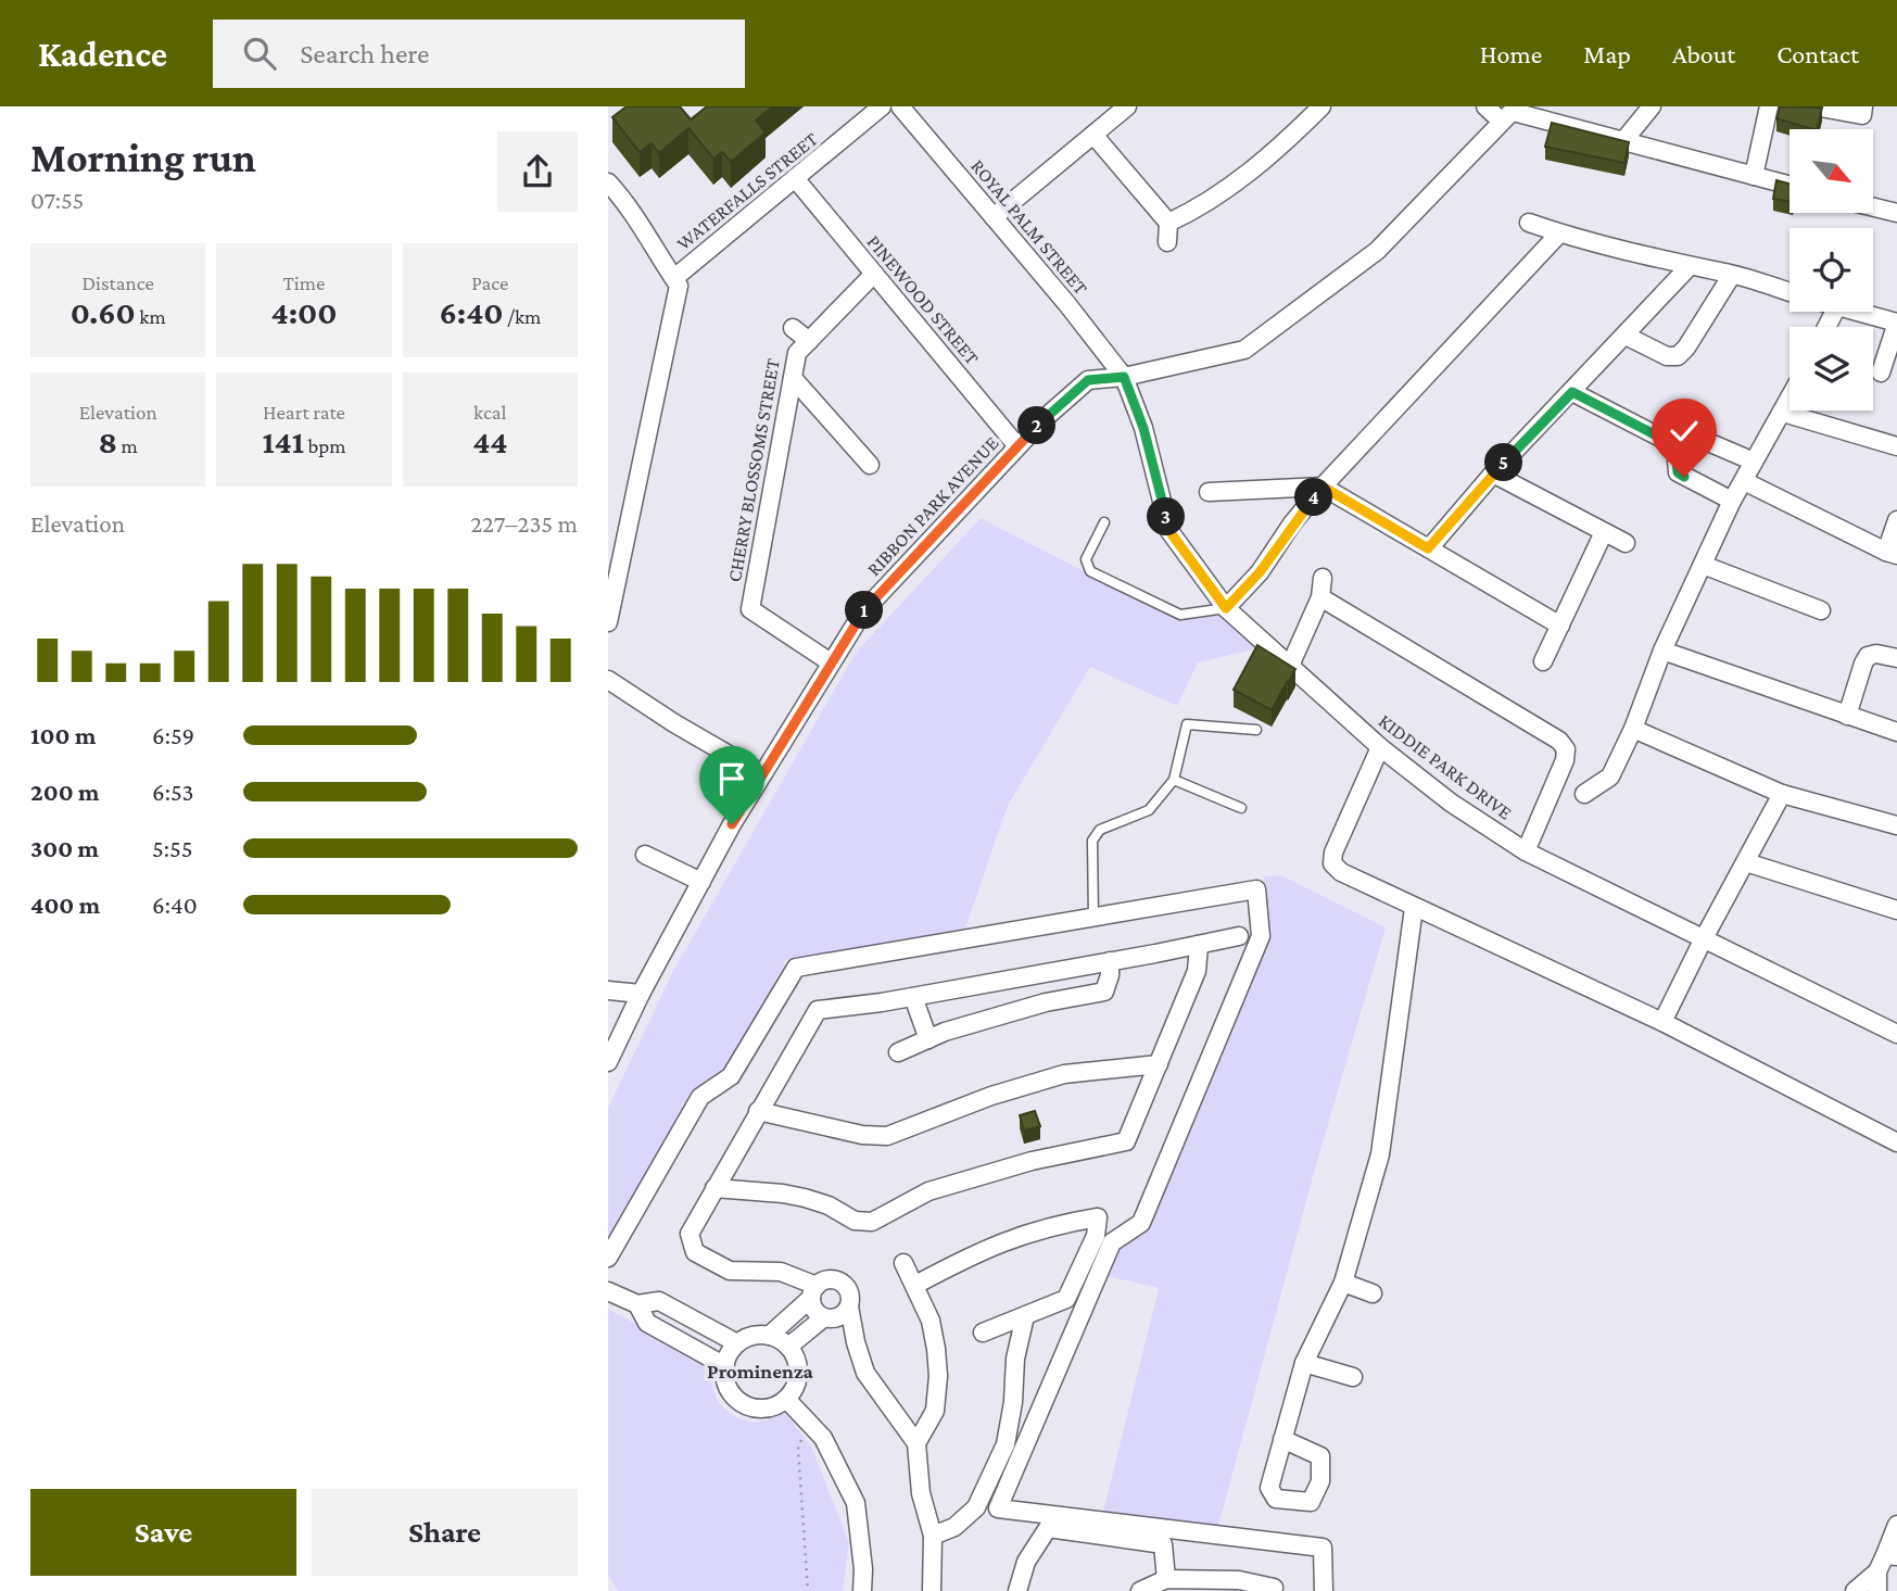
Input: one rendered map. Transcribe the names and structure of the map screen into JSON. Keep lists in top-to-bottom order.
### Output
{
  "streets": {
    "street": [
      "WATERFALLS STREET",
      "ROYAL PALM STREET",
      "PINEWOOD STREET",
      "CHERRY BLOSSOMS STREET",
      "RIBBON PARK AVENUE",
      "KIDDIE PARK DRIVE"
    ]
  },
  "crossings": [
    ["WATERFALLS STREET", "PINEWOOD STREET"],
    ["ROYAL PALM STREET", "RIBBON PARK AVENUE"],
    ["ROYAL PALM STREET", "KIDDIE PARK DRIVE"],
    ["PINEWOOD STREET", "CHERRY BLOSSOMS STREET"],
    ["PINEWOOD STREET", "RIBBON PARK AVENUE"],
    ["CHERRY BLOSSOMS STREET", "RIBBON PARK AVENUE"],
    ["RIBBON PARK AVENUE", "KIDDIE PARK DRIVE"]
  ],
  "districts": ["Prominenza"],
  "north": "bottom right",
  "page": {
    "header": "Kadence",
    "search": "Search here",
    "nav": [
      "Home",
      "Map",
      "About",
      "Contact"
    ],
    "heading": ["Morning run", "07:55"],
    "stats": [
      ["Distance", "0.60 km"],
      ["Time", "4:00"],
      ["Pace", "6:40 /km"],
      ["Elevation", "8 m"],
      ["Heart rate", "141 bpm"],
      ["kcal", "44"]
    ],
    "pins": [
      "2",
      "5",
      "4",
      "3",
      "1"
    ],
    "chart": ["Elevation", "227–235 m"],
    "list": [
      {
        "name": "100 m",
        "note": "6:59"
      },
      {
        "name": "200 m",
        "note": "6:53"
      },
      {
        "name": "300 m",
        "note": "5:55"
      },
      {
        "name": "400 m",
        "note": "6:40"
      }
    ],
    "buttons": ["Save", "Share"]
  }
}
